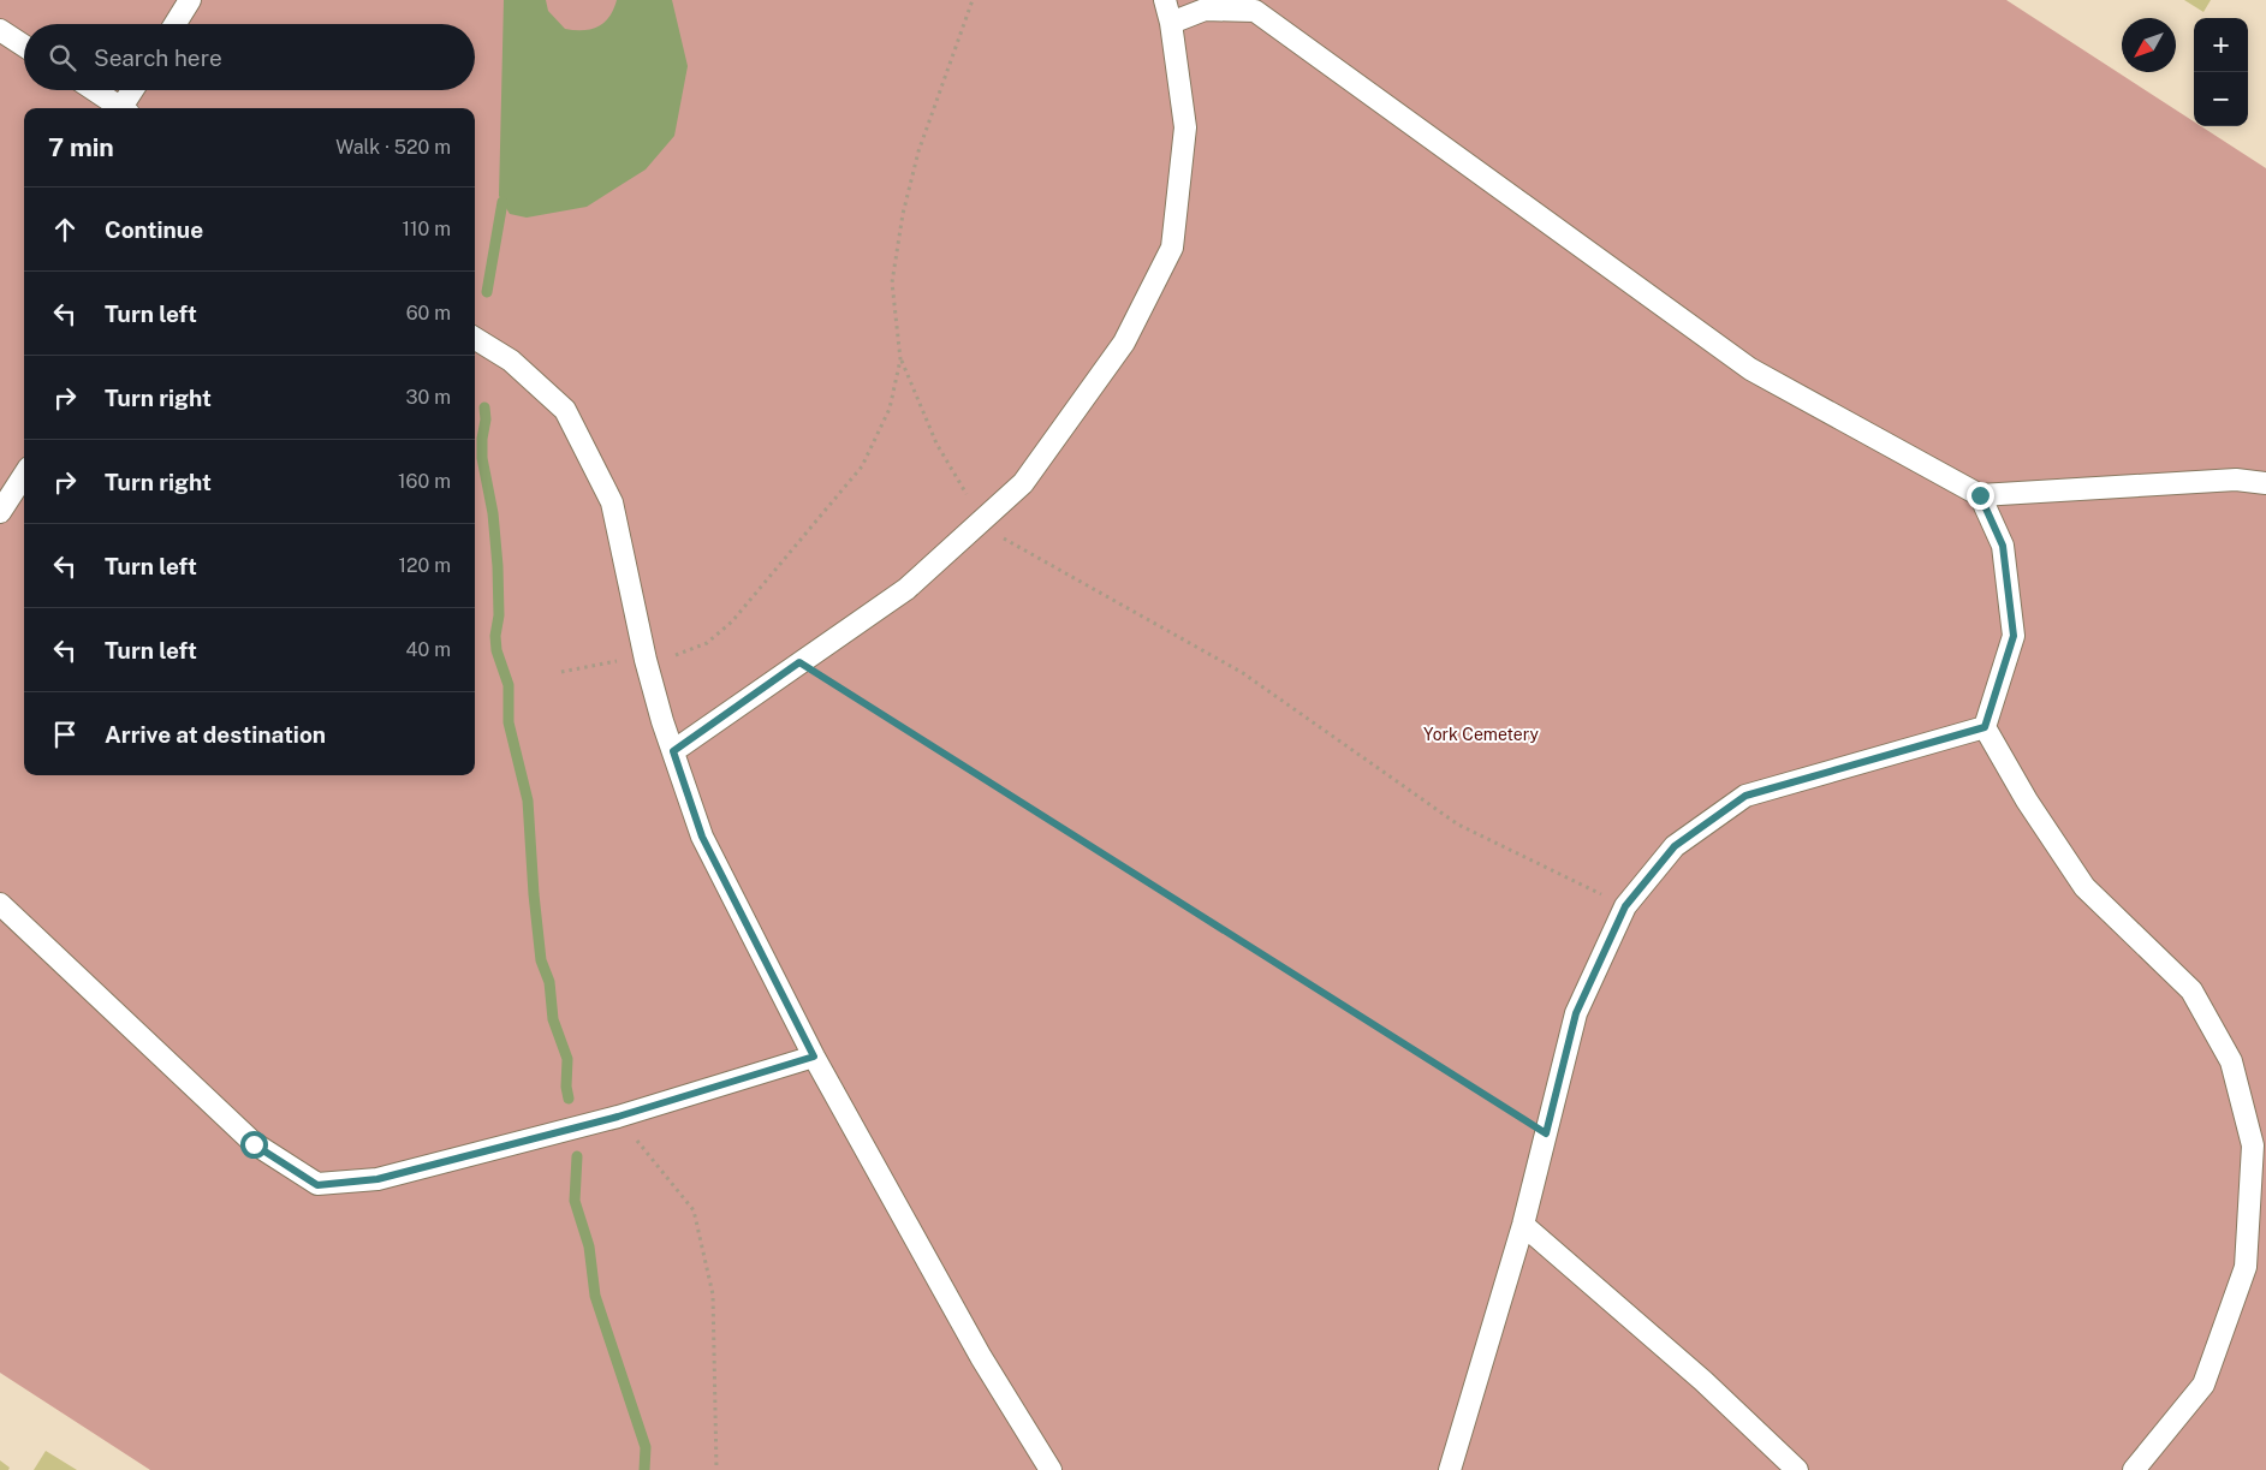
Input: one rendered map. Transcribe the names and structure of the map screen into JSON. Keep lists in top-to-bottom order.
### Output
{
  "parks": ["York Cemetery"],
  "north": "bottom left",
  "page": {
    "map_buttons": ["+", "−"],
    "search": "Search here",
    "heading": ["7 min", "Walk · 520 m"],
    "list": [
      ["Continue", "110 m"],
      ["Turn left", "60 m"],
      ["Turn right", "30 m"],
      ["Turn right", "160 m"],
      ["Turn left", "120 m"],
      ["Turn left", "40 m"],
      "Arrive at destination"
    ]
  }
}
